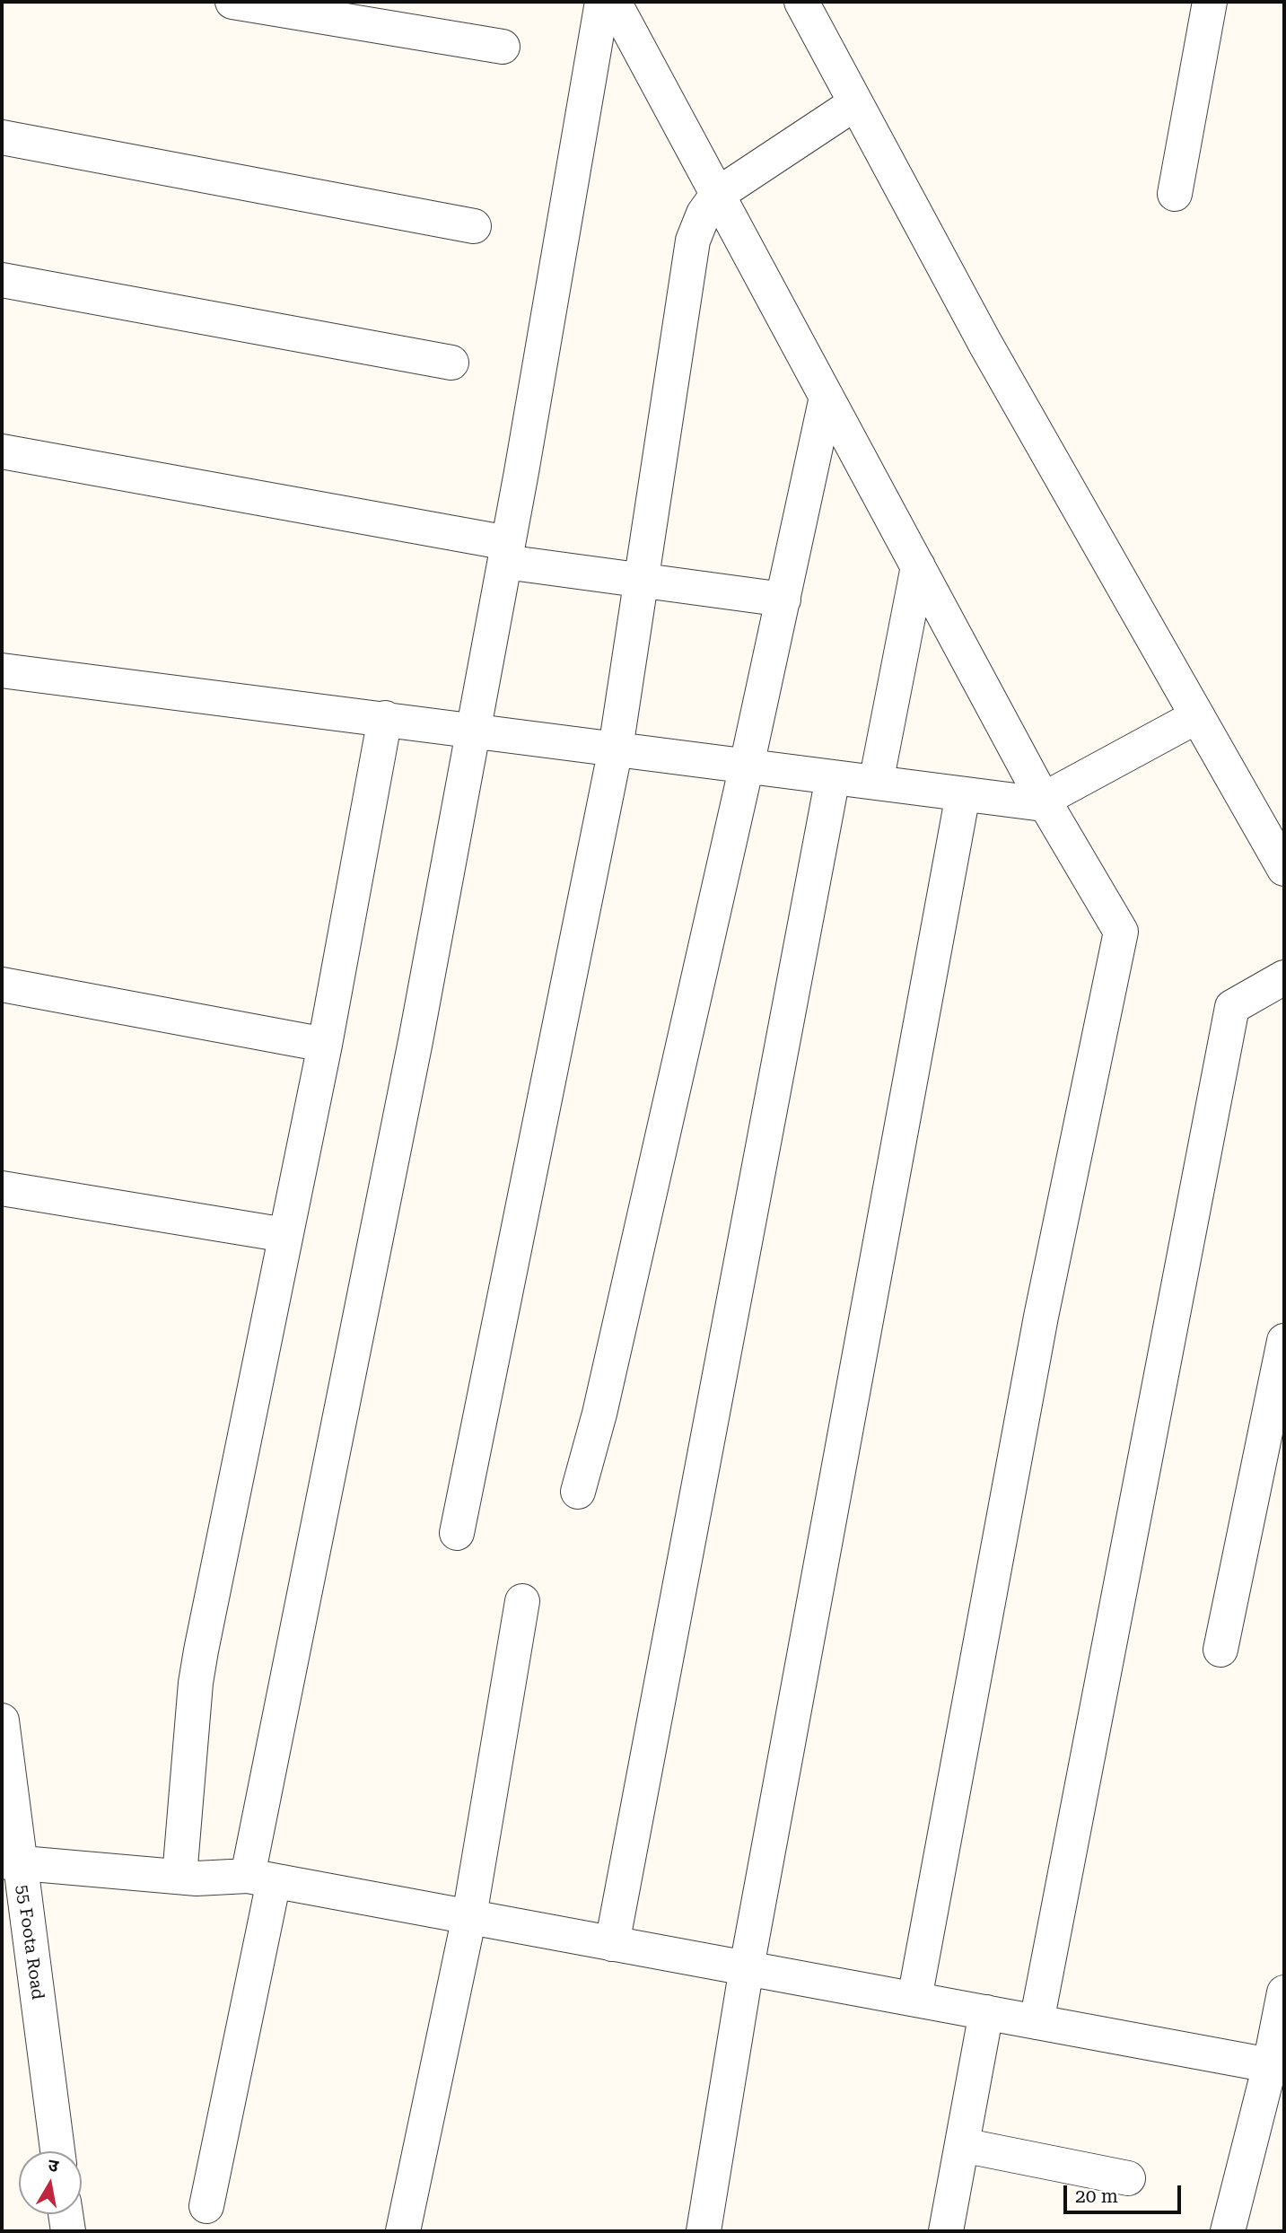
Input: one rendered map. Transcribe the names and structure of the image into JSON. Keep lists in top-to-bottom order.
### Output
{
  "streets": {
    "street": ["55 Foota Road"]
  },
  "scale_bar": "20 m",
  "north": "top"
}
